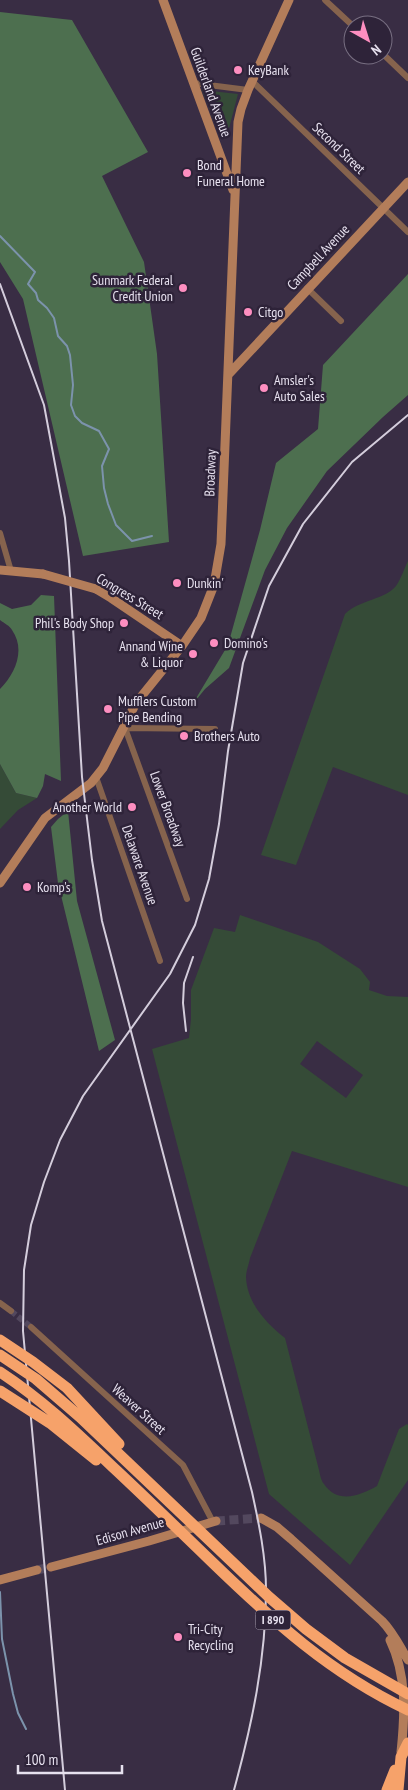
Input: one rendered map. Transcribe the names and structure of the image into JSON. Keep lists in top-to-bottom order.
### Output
{
  "streets": {
    "highway": ["I 890"],
    "street": [
      "Guilderland Avenue",
      "Second Street",
      "Campbell Avenue",
      "Broadway",
      "Congress Street",
      "Lower Broadway",
      "Delaware Avenue",
      "Weaver Street",
      "Edison Avenue"
    ]
  },
  "crossings": [
    ["Guilderland Avenue", "Broadway"],
    ["Second Street", "Campbell Avenue"],
    ["Second Street", "Broadway"],
    ["Campbell Avenue", "Broadway"],
    ["Broadway", "Congress Street"],
    ["Broadway", "Lower Broadway"],
    ["Broadway", "Delaware Avenue"],
    ["Weaver Street", "Edison Avenue"]
  ],
  "places": [
    "KeyBank",
    "Bond Funeral Home",
    "Sunmark Federal Credit Union",
    "Citgo",
    "Amsler's Auto Sales",
    "Dunkin'",
    "Phil's Body Shop",
    "Domino's",
    "Annand Wine & Liquor",
    "Mufflers Custom Pipe Bending",
    "Brothers Auto",
    "Another World",
    "Komp's",
    "Tri-City Recycling"
  ],
  "scale_bar": "100 m",
  "north": "bottom right"
}
